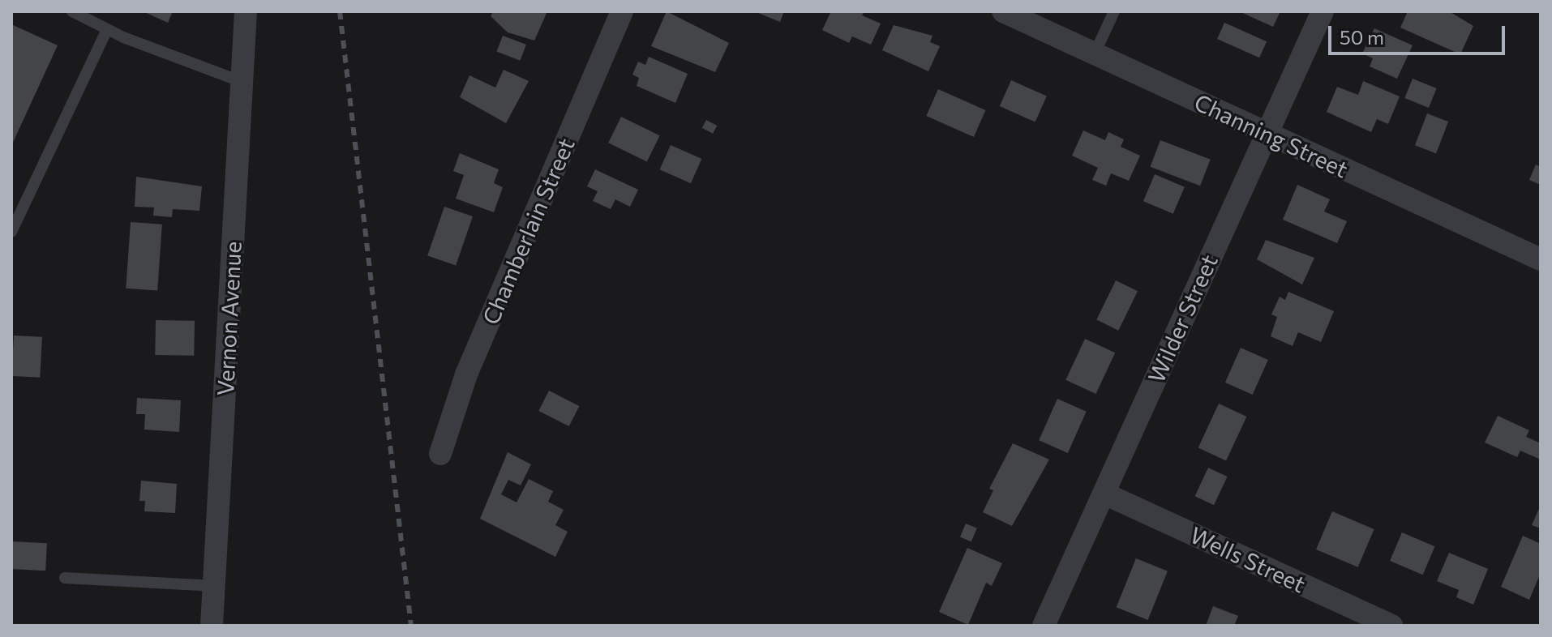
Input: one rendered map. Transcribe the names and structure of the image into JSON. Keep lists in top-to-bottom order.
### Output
{
  "streets": {
    "street": [
      "Channing Street",
      "Chamberlain Street",
      "Vernon Avenue",
      "Wilder Street",
      "Wells Street"
    ]
  },
  "crossings": [
    ["Channing Street", "Wilder Street"],
    ["Wilder Street", "Wells Street"]
  ],
  "scale_bar": "50 m"
}
